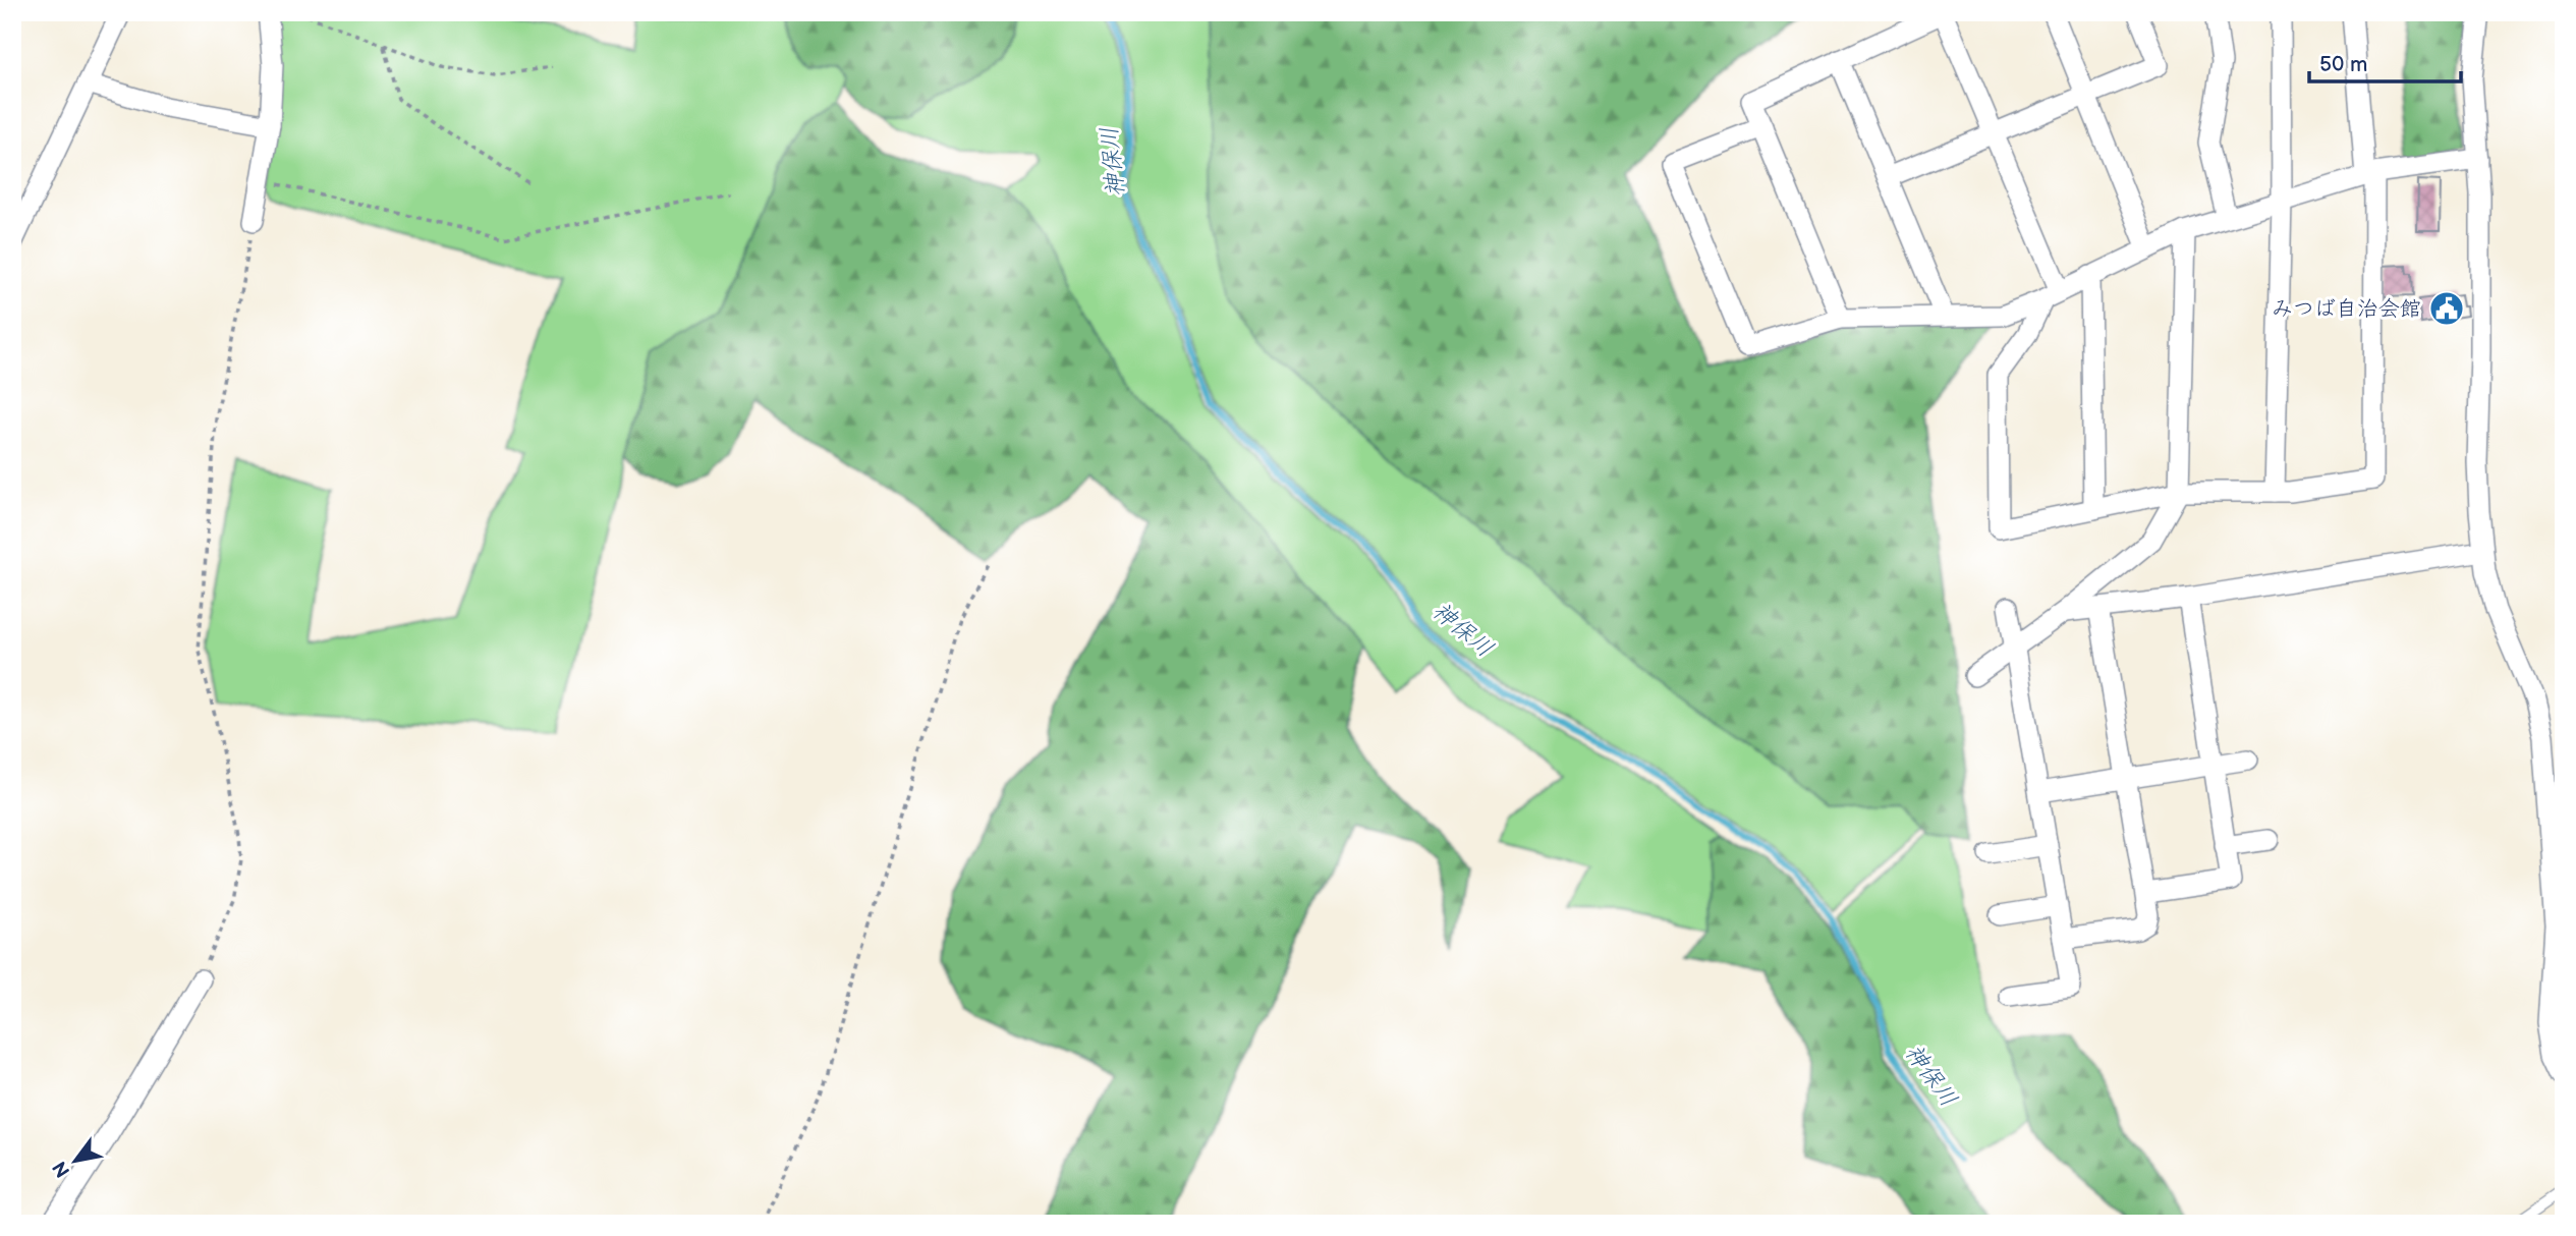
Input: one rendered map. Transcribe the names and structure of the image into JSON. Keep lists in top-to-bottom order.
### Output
{
  "water": ["神保川"],
  "places": {
    "public building": ["みつば自治会館"]
  },
  "scale_bar": "50 m",
  "north": "bottom left"
}
